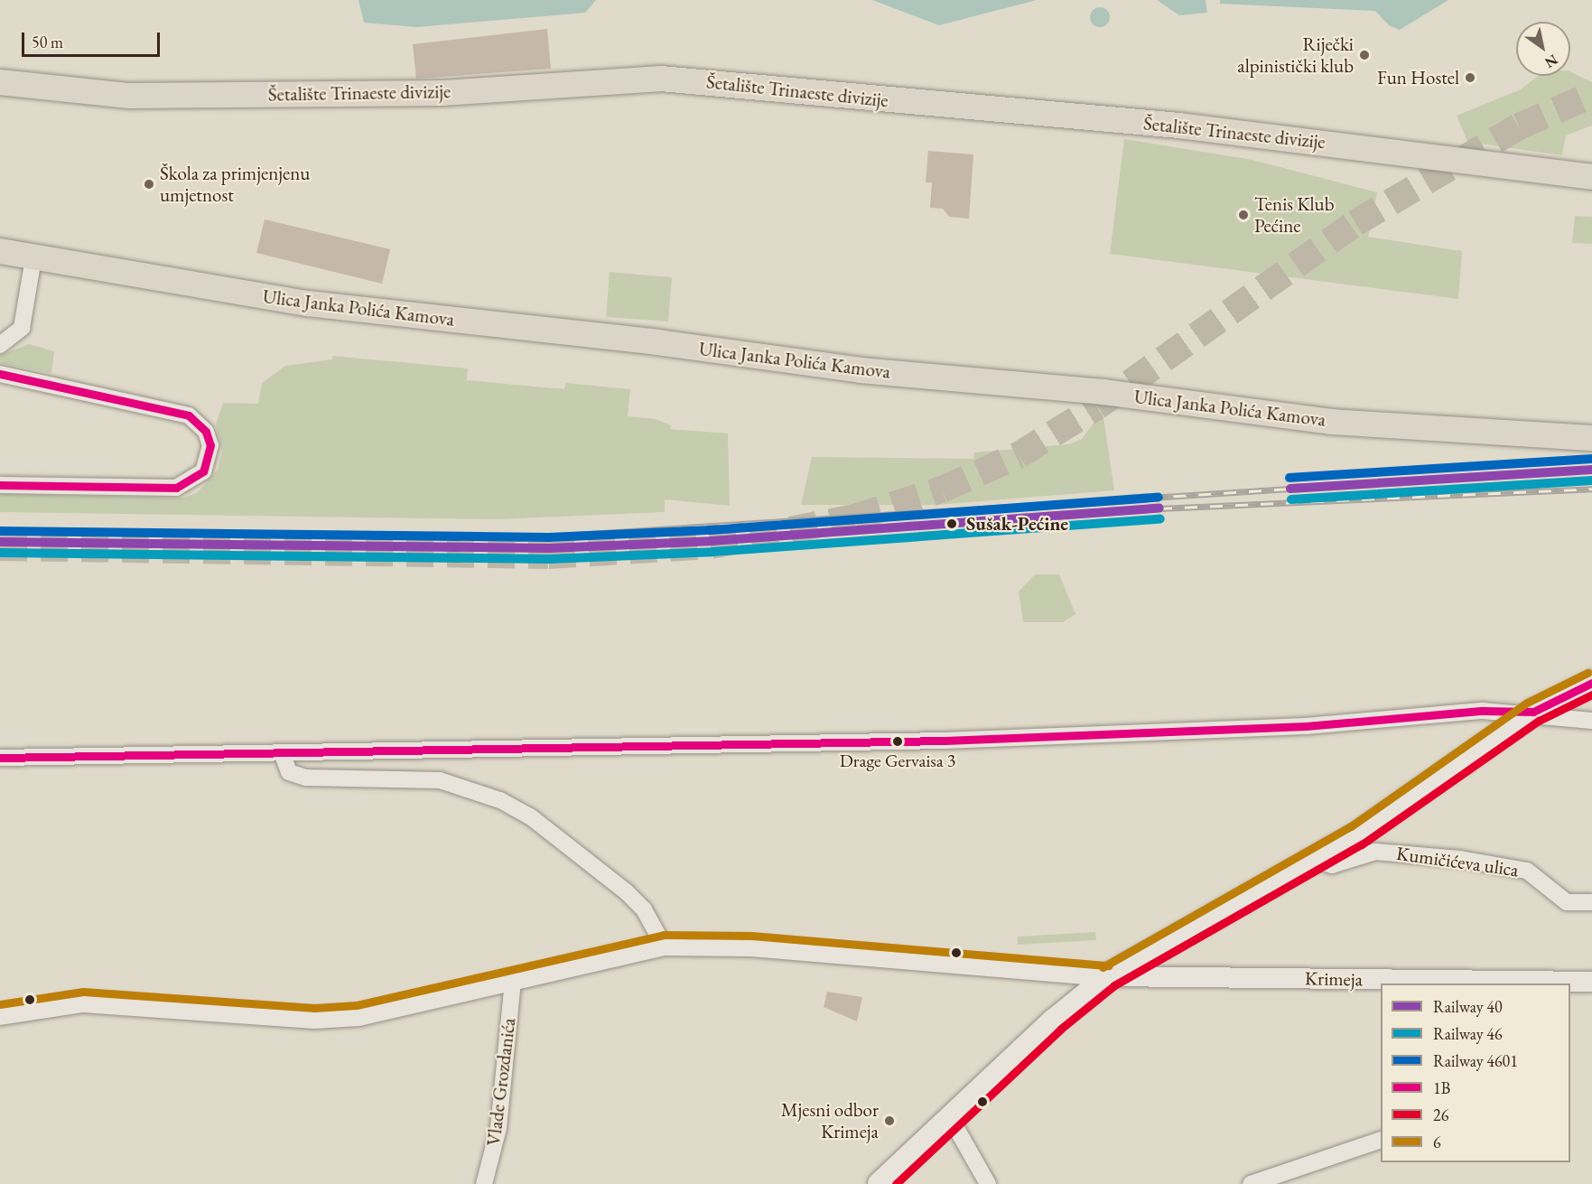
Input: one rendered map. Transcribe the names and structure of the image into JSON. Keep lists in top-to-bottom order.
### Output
{
  "streets": {
    "main road": ["Šetalište Trinaeste divizije", "Ulica Janka Polića Kamova"],
    "street": ["Kumičićeva ulica", "Krimeja", "Vlade Grozdanića"]
  },
  "crossings": [
    ["Krimeja", "Vlade Grozdanića"]
  ],
  "places": [
    "Riječki alpinistički klub",
    "Fun Hostel",
    "Škola za primjenjenu umjetnost",
    "Tenis Klub Pećine",
    "Sušak-Pećine",
    "Drage Gervaisa 3",
    "Mjesni odbor Krimeja"
  ],
  "lines": [
    "transit line 1B",
    "rail line 4601",
    "rail line 40",
    "rail line 46",
    "transit line 6",
    "transit line 26"
  ],
  "legend": [
    "Railway 40",
    "Railway 46",
    "Railway 4601",
    "1B",
    "26",
    "6"
  ],
  "scale_bar": "50 m",
  "north": "bottom right"
}
